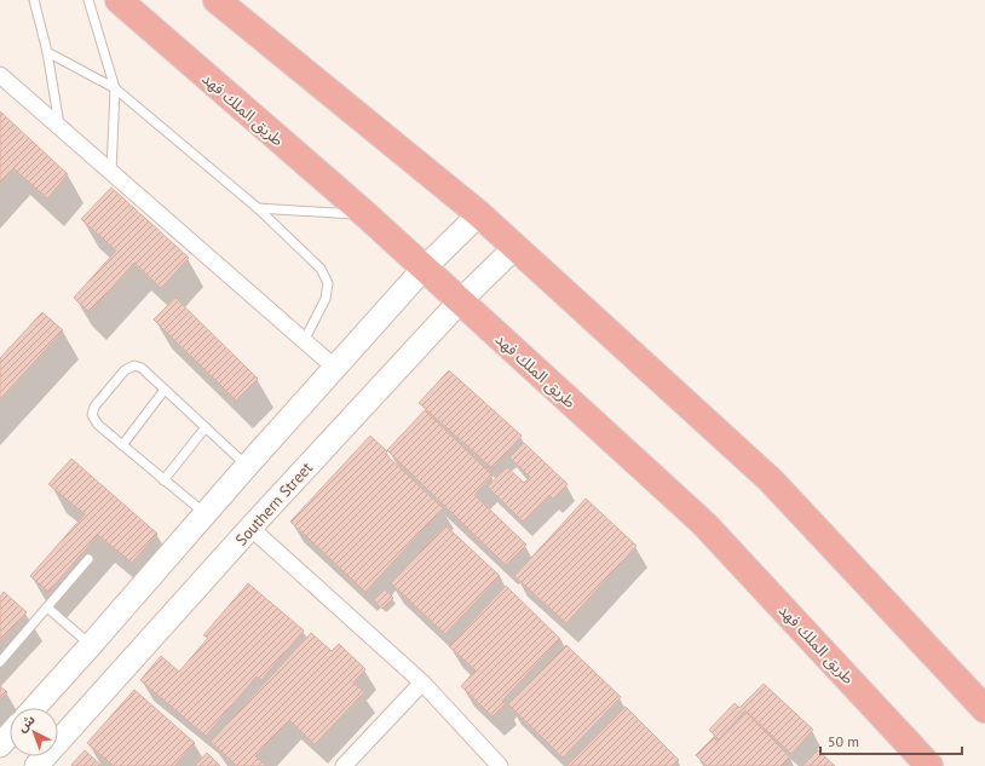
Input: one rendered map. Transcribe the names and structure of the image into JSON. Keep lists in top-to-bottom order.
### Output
{
  "streets": {
    "highway": ["طريق الملك فهد"],
    "main road": ["Southern Street"]
  },
  "crossings": [
    ["طريق الملك فهد", "Southern Street"]
  ],
  "scale_bar": "50 m",
  "north": "top left"
}
